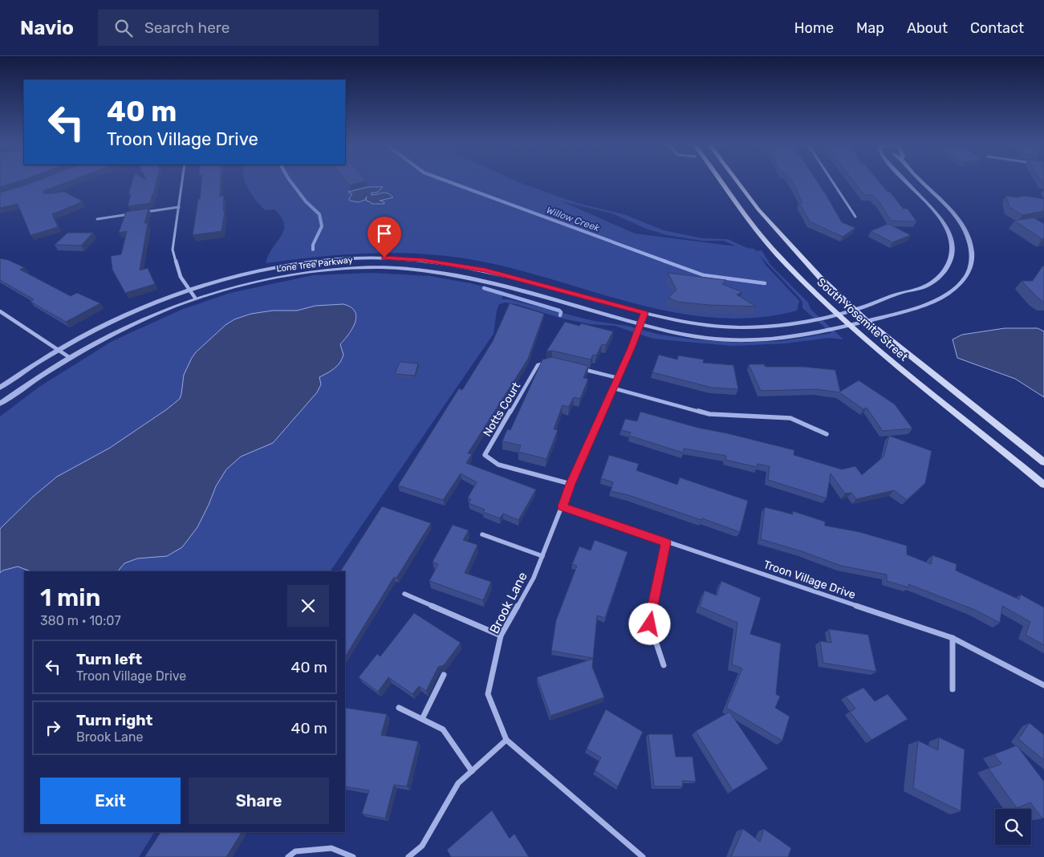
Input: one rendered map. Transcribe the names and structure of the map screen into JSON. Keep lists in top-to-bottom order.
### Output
{
  "streets": {
    "main road": ["South Yosemite Street"],
    "street": [
      "Lone Tree Parkway",
      "Notts Court",
      "Troon Village Drive",
      "Brook Lane"
    ]
  },
  "crossings": [
    ["Lone Tree Parkway", "South Yosemite Street"],
    ["Lone Tree Parkway", "Brook Lane"],
    ["Notts Court", "Brook Lane"],
    ["Troon Village Drive", "Brook Lane"]
  ],
  "water": ["Willow Creek"],
  "page": {
    "header": "Navio",
    "search": "Search here",
    "nav": [
      "Home",
      "Map",
      "About",
      "Contact"
    ],
    "turn": ["40 m", "Troon Village Drive"],
    "heading": ["1 min", "380 m · 10:07"],
    "list": [
      {
        "name": "Turn left",
        "note": "Troon Village Drive",
        "value": "40 m"
      },
      {
        "name": "Turn right",
        "note": "Brook Lane",
        "value": "40 m"
      }
    ],
    "buttons": ["Exit", "Share"]
  }
}
